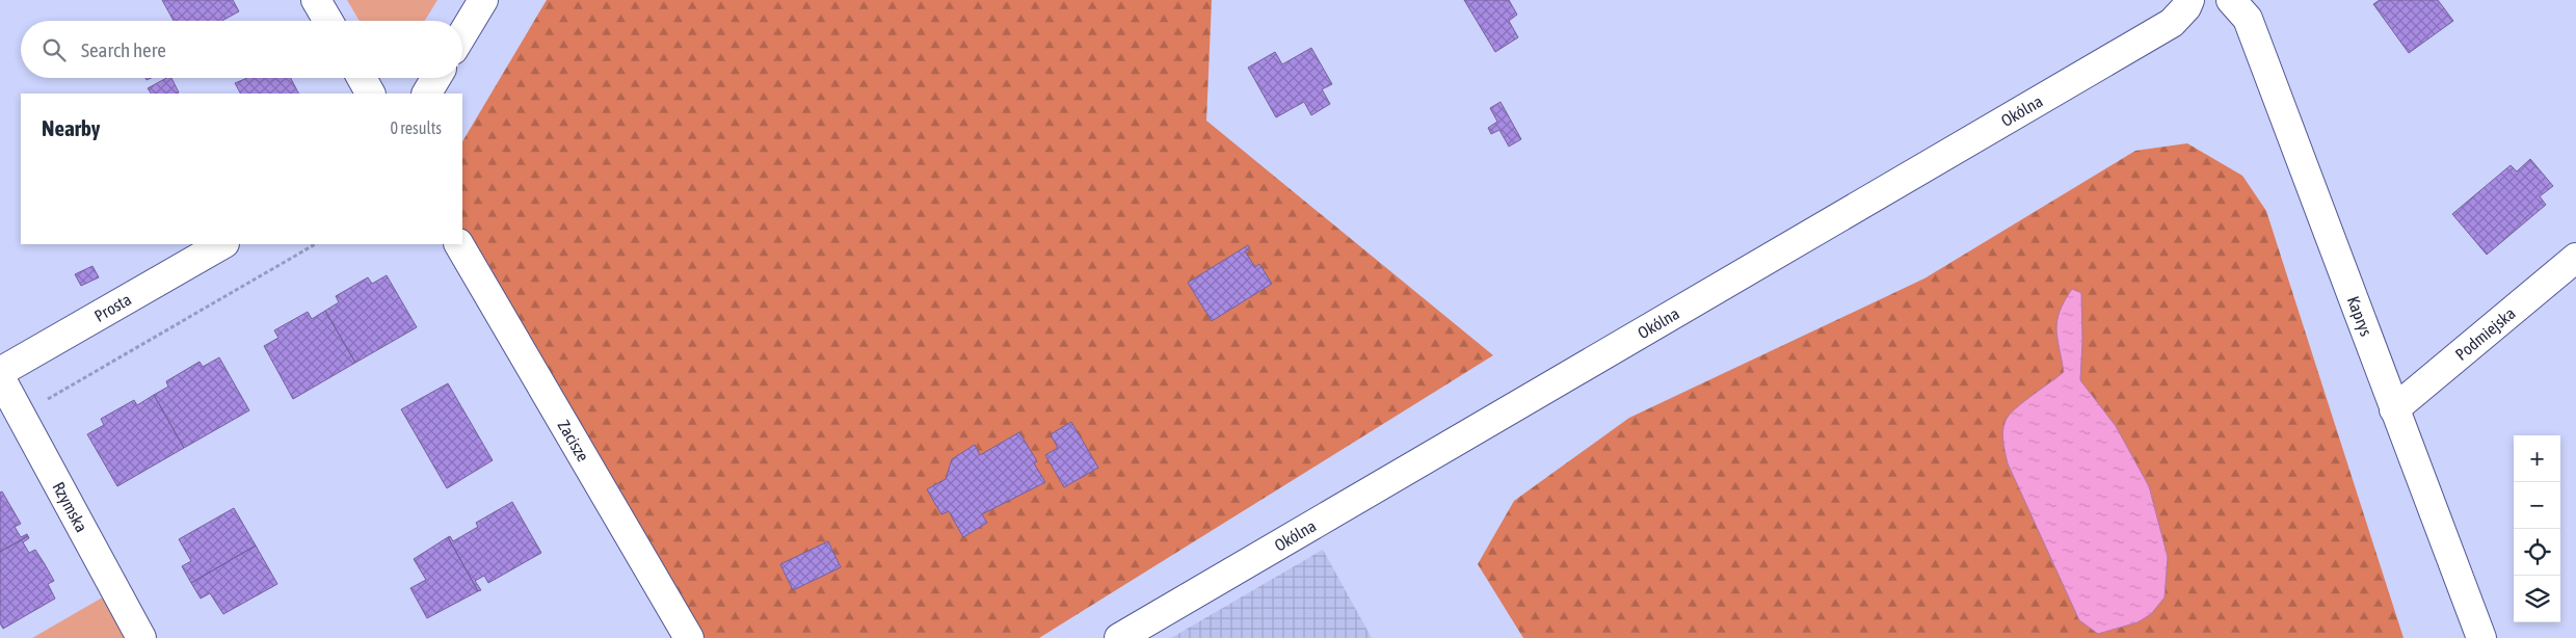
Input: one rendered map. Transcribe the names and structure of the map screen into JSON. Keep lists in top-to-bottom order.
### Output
{
  "streets": {
    "street": [
      "Okólna",
      "Prosta",
      "Kaprys",
      "Podmiejska",
      "Zacisze",
      "Rzymska"
    ]
  },
  "crossings": [
    ["Kaprys", "Podmiejska"]
  ],
  "page": {
    "search": "Search here",
    "heading": ["Nearby", "0 results"],
    "map_buttons": ["+", "−"]
  }
}
